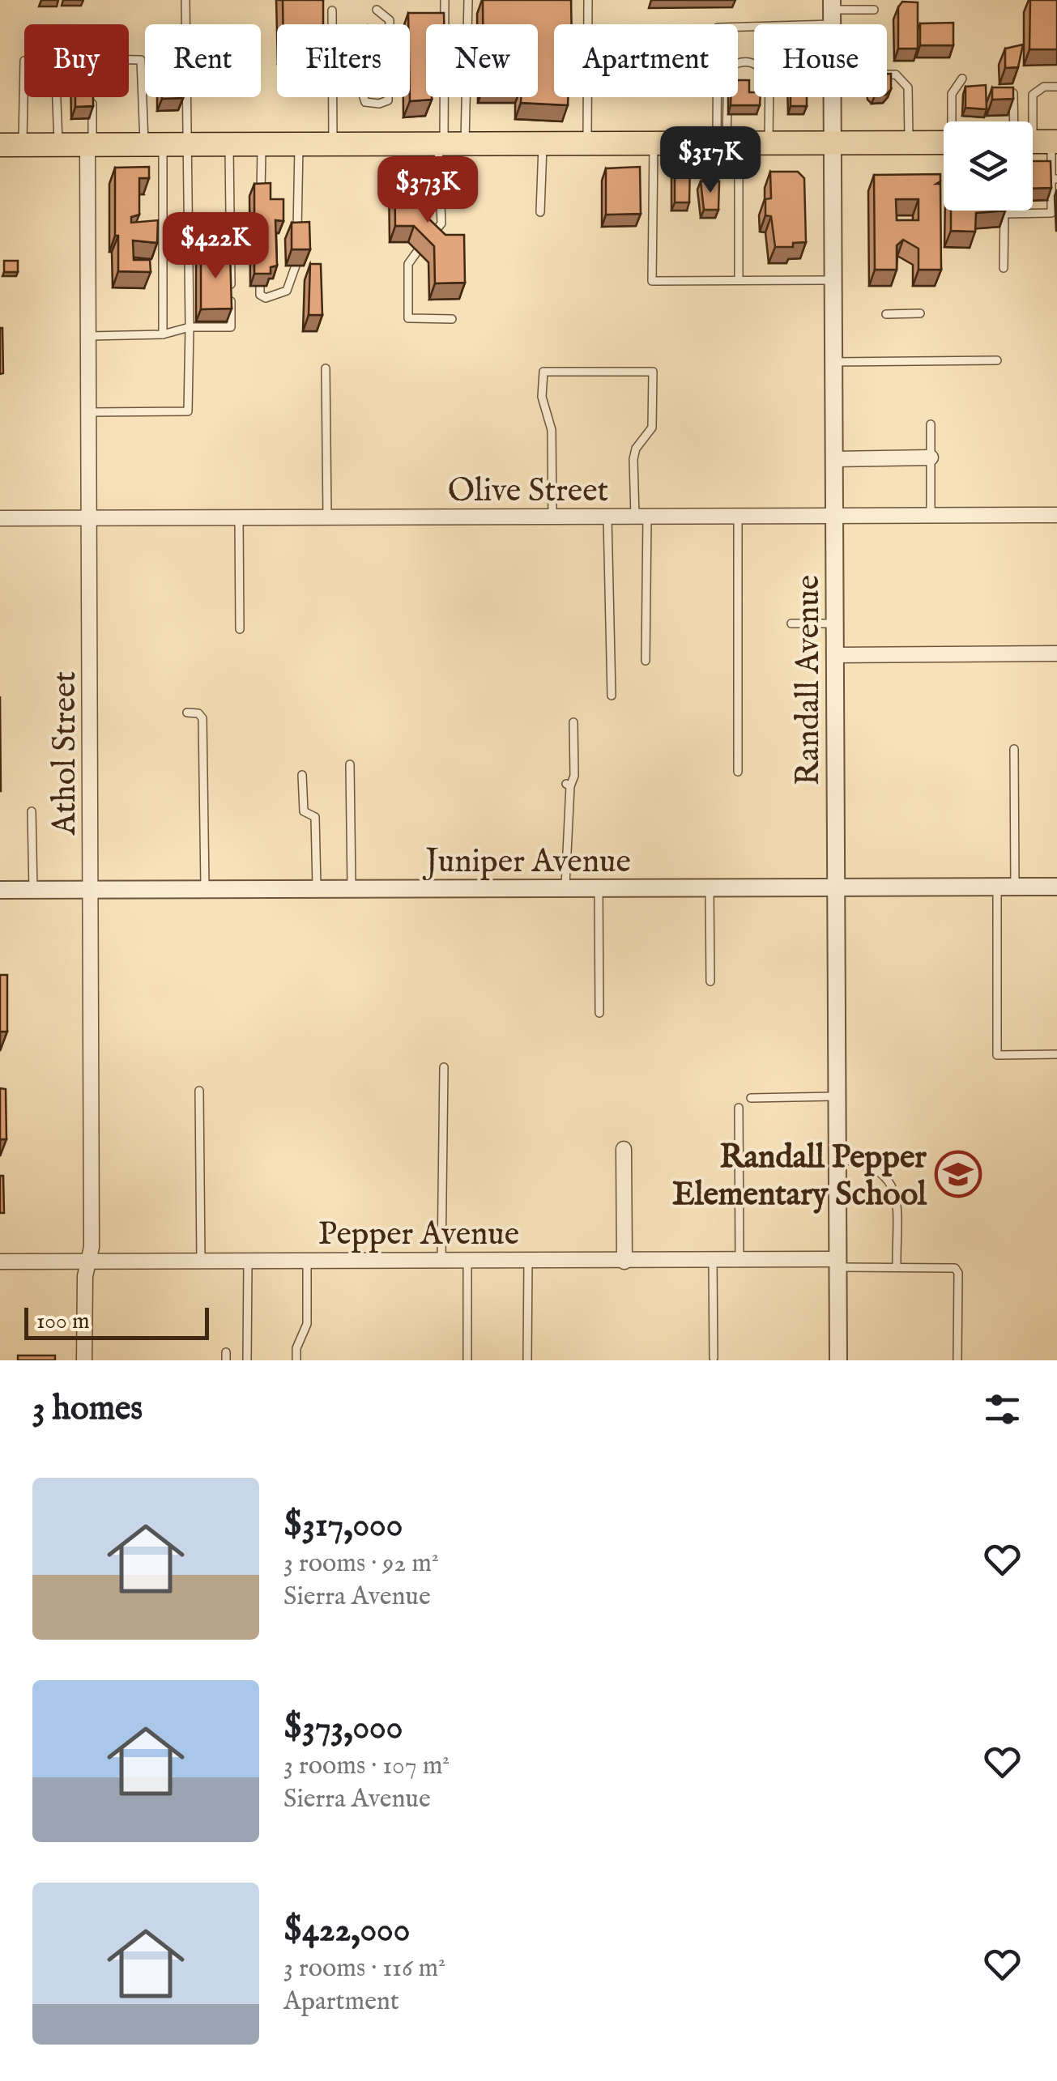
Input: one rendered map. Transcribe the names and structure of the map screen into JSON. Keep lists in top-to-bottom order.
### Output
{
  "streets": {
    "street": [
      "Olive Street",
      "Randall Avenue",
      "Athol Street",
      "Juniper Avenue",
      "Pepper Avenue"
    ]
  },
  "crossings": [
    ["Olive Street", "Randall Avenue"],
    ["Olive Street", "Athol Street"],
    ["Randall Avenue", "Juniper Avenue"],
    ["Randall Avenue", "Pepper Avenue"],
    ["Athol Street", "Juniper Avenue"],
    ["Athol Street", "Pepper Avenue"]
  ],
  "places": {
    "school or university": ["Randall Pepper Elementary School"]
  },
  "scale_bar": "100 m",
  "page": {
    "chip": [
      "Buy",
      "Rent",
      "Filters",
      "New",
      "Apartment",
      "House"
    ],
    "price": ["$317K", "$373K", "$422K"],
    "scale": "100 m",
    "heading": "3 homes",
    "list": [
      {
        "name": "$317,000",
        "note": "3 rooms · 92 m² · Sierra Avenue"
      },
      {
        "name": "$373,000",
        "note": "3 rooms · 107 m² · Sierra Avenue"
      },
      {
        "name": "$422,000",
        "note": "3 rooms · 116 m² · Apartment"
      }
    ]
  }
}
